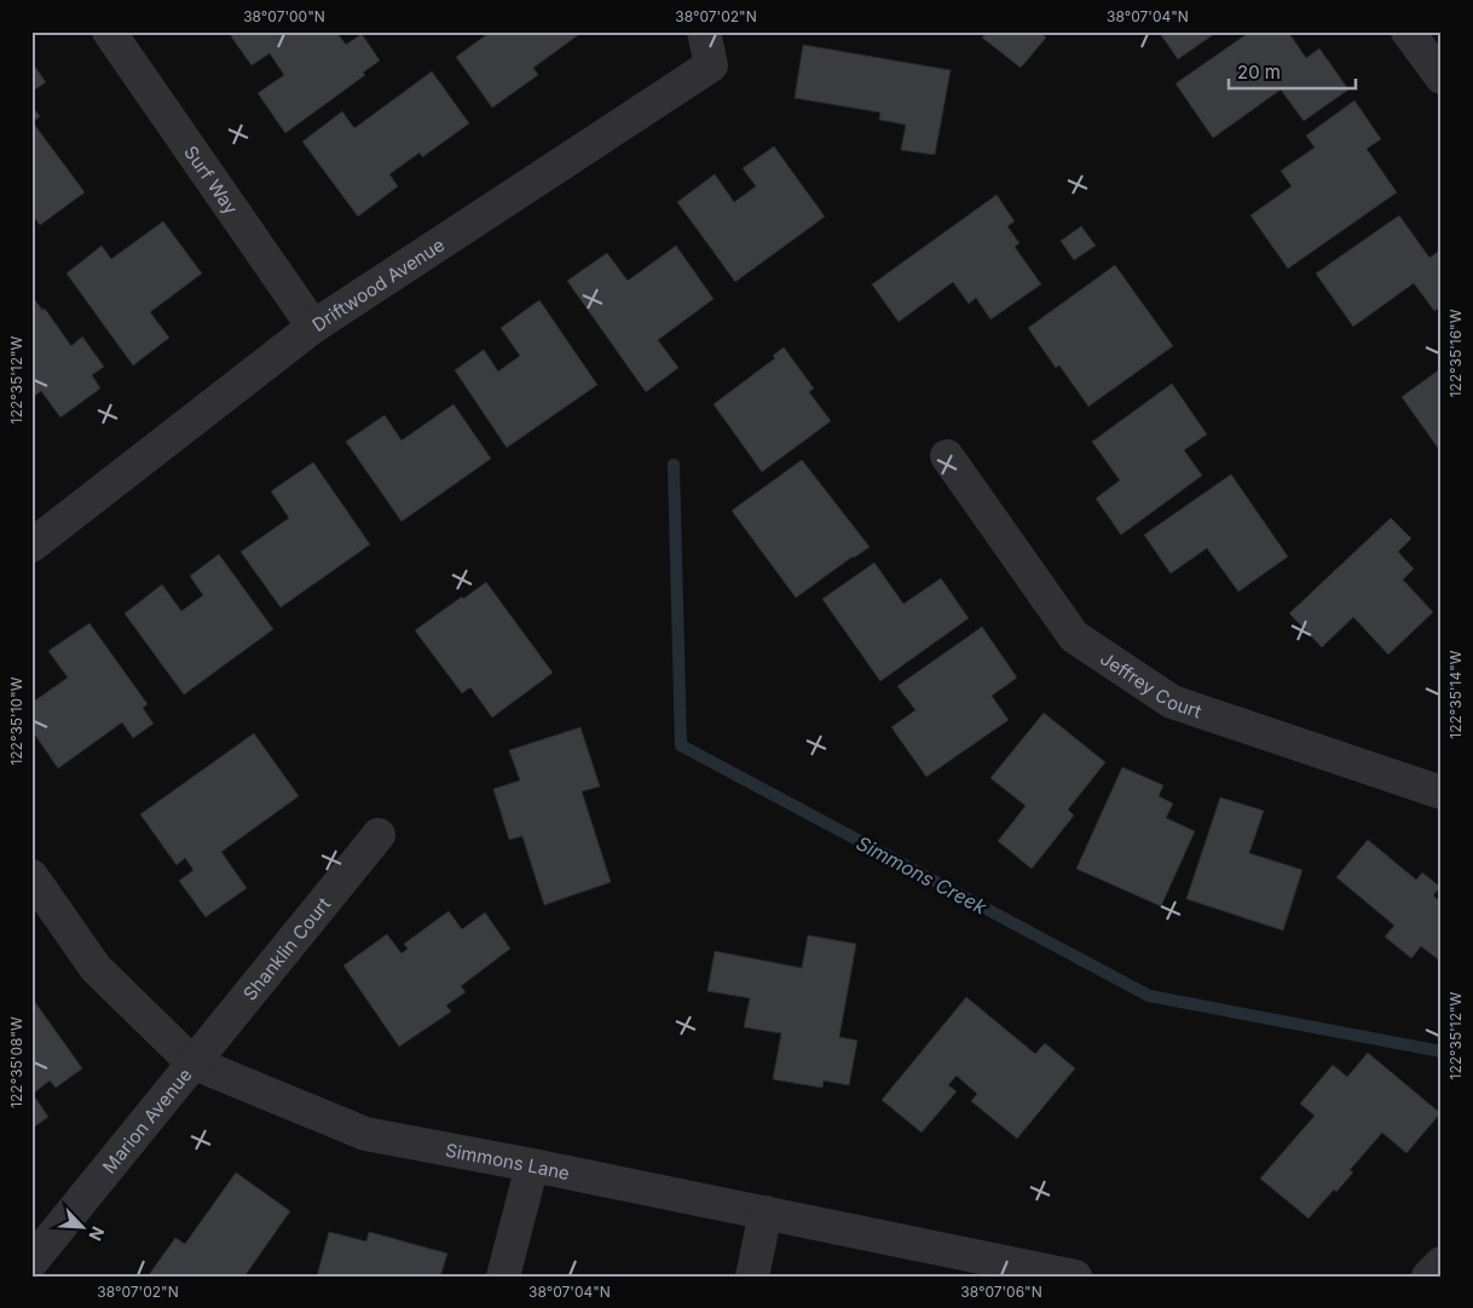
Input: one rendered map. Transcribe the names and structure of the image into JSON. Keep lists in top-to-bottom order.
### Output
{
  "streets": {
    "street": [
      "Surf Way",
      "Driftwood Avenue",
      "Jeffrey Court",
      "Shanklin Court",
      "Marion Avenue",
      "Simmons Lane"
    ]
  },
  "crossings": [
    ["Surf Way", "Driftwood Avenue"],
    ["Shanklin Court", "Marion Avenue"],
    ["Shanklin Court", "Simmons Lane"],
    ["Marion Avenue", "Simmons Lane"]
  ],
  "water": ["Simmons Creek"],
  "scale_bar": "20 m",
  "north": "bottom right",
  "coordinates": [
    "38°07'00\"N",
    "38°07'02\"N",
    "38°07'04\"N",
    "122°35'16\"W",
    "122°35'12\"W",
    "122°35'14\"W",
    "122°35'10\"W",
    "122°35'08\"W",
    "38°07'06\"N"
  ]
}
